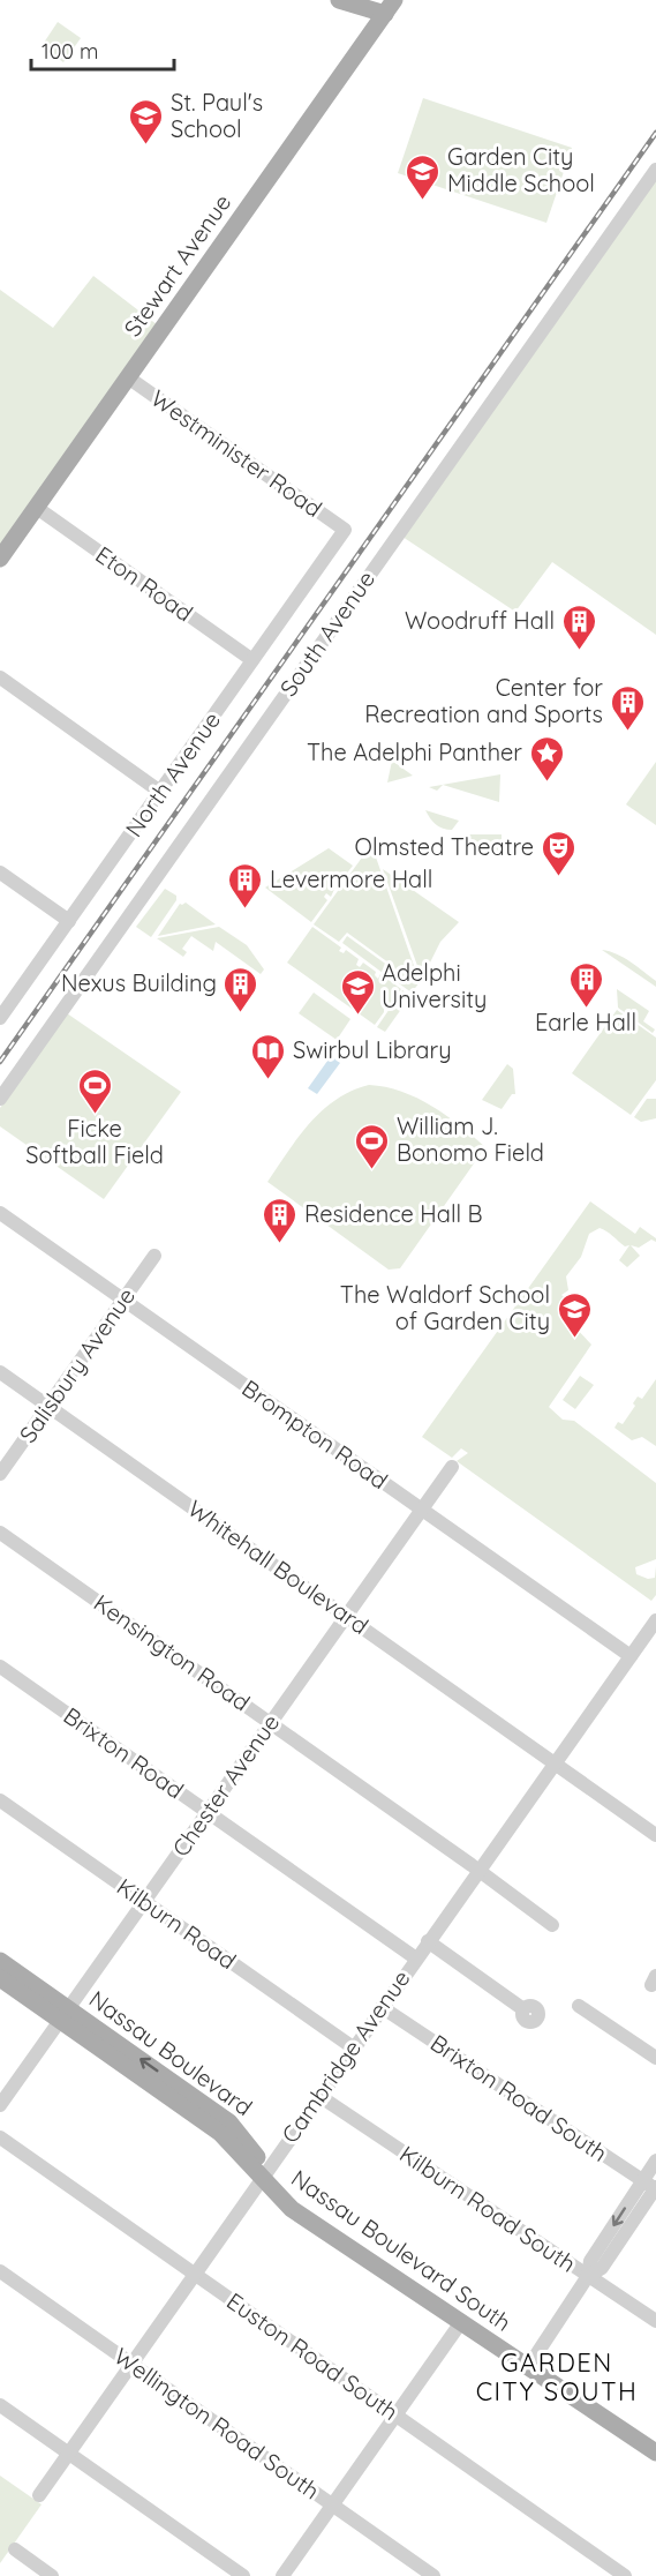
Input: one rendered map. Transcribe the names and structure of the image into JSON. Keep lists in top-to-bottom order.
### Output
{
  "streets": {
    "main road": ["Stewart Avenue", "Nassau Boulevard", "Nassau Boulevard South"],
    "street": [
      "Westminister Road",
      "Eton Road",
      "South Avenue",
      "North Avenue",
      "Salisbury Avenue",
      "Brompton Road",
      "Whitehall Boulevard",
      "Kensington Road",
      "Brixton Road",
      "Chester Avenue",
      "Kilburn Road",
      "Cambridge Avenue",
      "Brixton Road South",
      "Kilburn Road South",
      "Euston Road South",
      "Wellington Road South"
    ]
  },
  "crossings": [
    ["Stewart Avenue", "Westminister Road"],
    ["Stewart Avenue", "Eton Road"],
    ["Westminister Road", "North Avenue"],
    ["Eton Road", "North Avenue"],
    ["Salisbury Avenue", "Brompton Road"],
    ["Salisbury Avenue", "Whitehall Boulevard"],
    ["Brompton Road", "Chester Avenue"],
    ["Brompton Road", "Cambridge Avenue"],
    ["Whitehall Boulevard", "Chester Avenue"],
    ["Whitehall Boulevard", "Cambridge Avenue"],
    ["Kensington Road", "Chester Avenue"],
    ["Kensington Road", "Cambridge Avenue"],
    ["Brixton Road", "Chester Avenue"],
    ["Brixton Road", "Cambridge Avenue"],
    ["Chester Avenue", "Kilburn Road"],
    ["Chester Avenue", "Nassau Boulevard"],
    ["Kilburn Road", "Cambridge Avenue"],
    ["Nassau Boulevard", "Cambridge Avenue"],
    ["Nassau Boulevard", "Nassau Boulevard South"],
    ["Cambridge Avenue", "Brixton Road South"],
    ["Cambridge Avenue", "Kilburn Road South"],
    ["Cambridge Avenue", "Nassau Boulevard South"],
    ["Cambridge Avenue", "Euston Road South"],
    ["Cambridge Avenue", "Wellington Road South"]
  ],
  "districts": ["GARDEN CITY SOUTH"],
  "places": {
    "school or university": [
      "St. Paul's School",
      "Garden City Middle School",
      "Adelphi University",
      "The Waldorf School of Garden City"
    ],
    "building": [
      "Woodruff Hall",
      "Center for Recreation and Sports",
      "Levermore Hall",
      "Earle Hall",
      "Nexus Building",
      "Residence Hall B"
    ],
    "place": ["The Adelphi Panther"],
    "theatre": ["Olmsted Theatre"],
    "library": ["Swirbul Library"],
    "sports": ["Ficke Softball Field", "William J. Bonomo Field"]
  },
  "scale_bar": "100 m"
}
